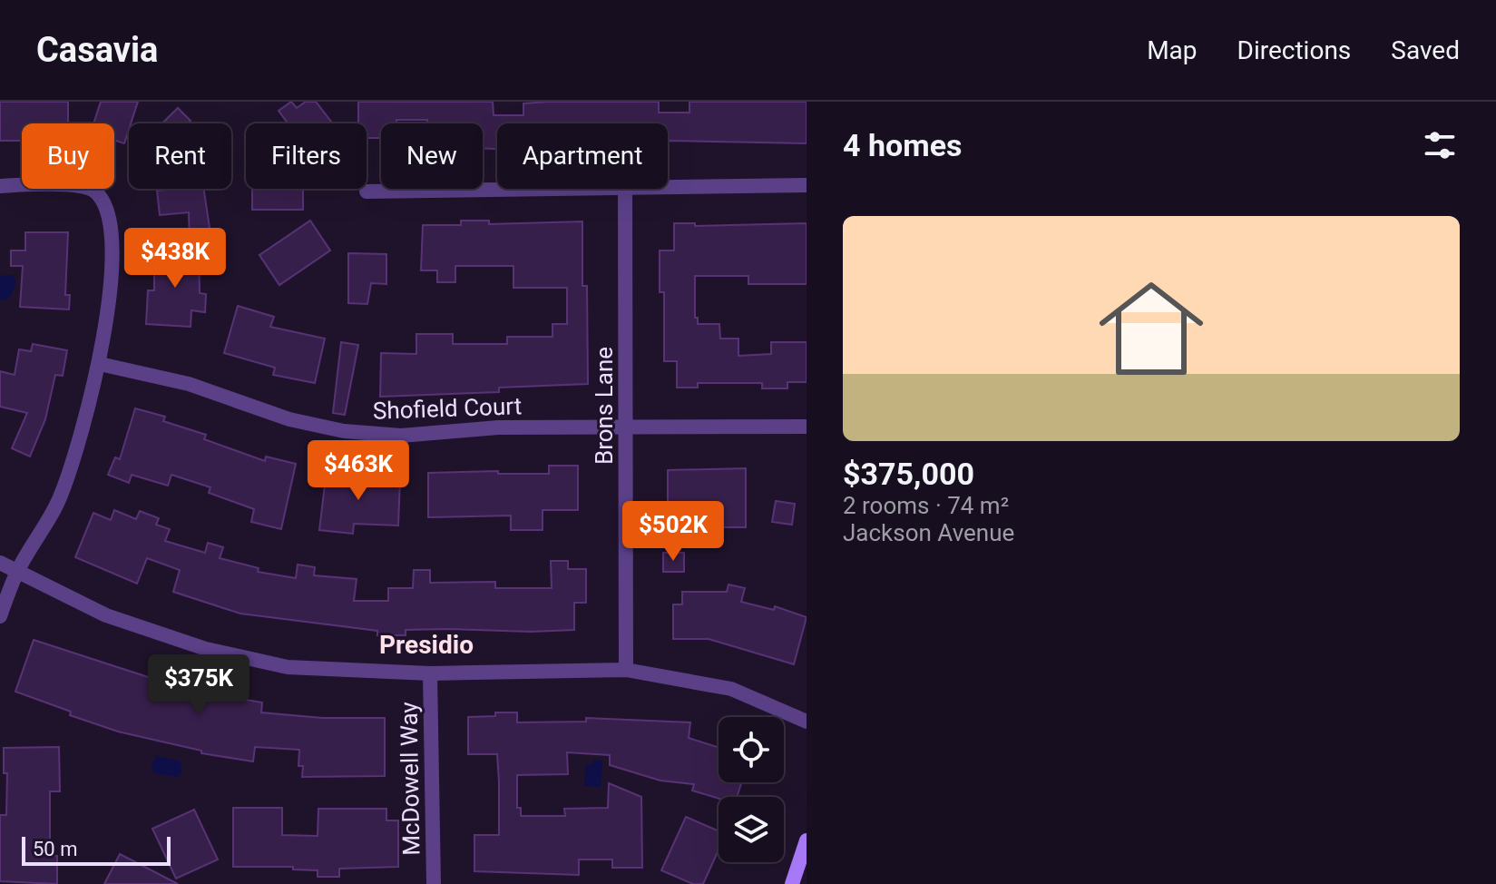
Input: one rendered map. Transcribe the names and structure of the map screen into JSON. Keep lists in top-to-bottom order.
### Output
{
  "streets": {
    "street": ["Brons Lane", "Shofield Court", "McDowell Way"]
  },
  "crossings": [
    ["Brons Lane", "Shofield Court"]
  ],
  "districts": ["Presidio"],
  "scale_bar": "50 m",
  "page": {
    "header": "Casavia",
    "nav": ["Map", "Directions", "Saved"],
    "heading": "4 homes",
    "chip": [
      "Buy",
      "Rent",
      "Filters",
      "New",
      "Apartment"
    ],
    "list": [
      {
        "name": "$375,000",
        "note": "2 rooms · 74 m² · Jackson Avenue"
      }
    ],
    "price": [
      "$438K",
      "$463K",
      "$502K",
      "$375K"
    ],
    "scale": "50 m"
  }
}
